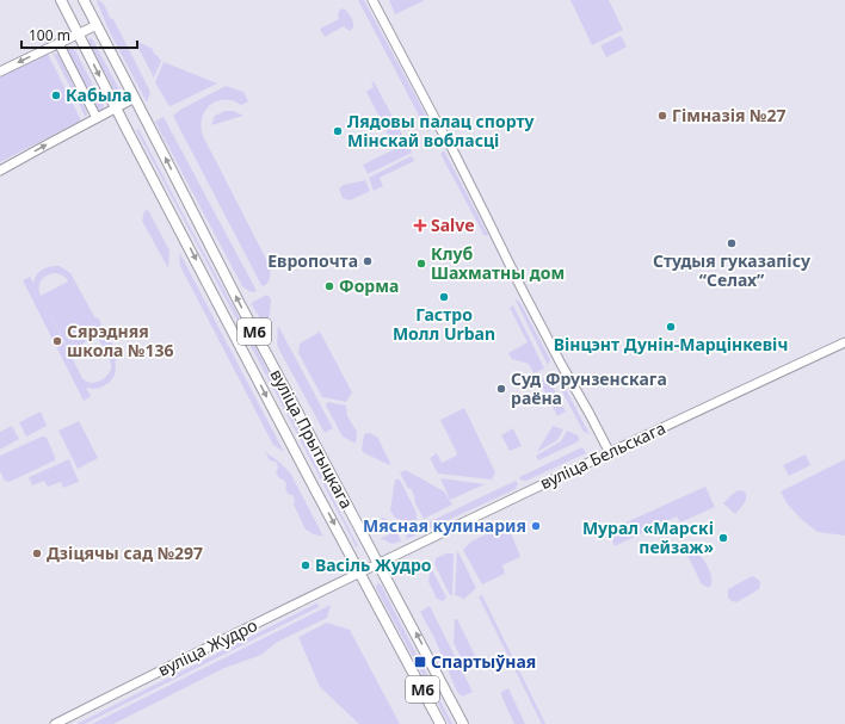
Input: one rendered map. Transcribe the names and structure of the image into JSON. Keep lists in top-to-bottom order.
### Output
{
  "streets": {
    "main road": [
      "М6",
      "вуліца Прытыцкага",
      "вуліца Бельскага",
      "вуліца Жудро"
    ]
  },
  "crossings": [
    ["вуліца Прытыцкага", "вуліца Бельскага"],
    ["вуліца Прытыцкага", "вуліца Жудро"],
    ["вуліца Бельскага", "вуліца Жудро"]
  ],
  "places": {
    "other": [
      "Кабыла",
      "Гімназія №27",
      "Лядовы палац спорту Мінскай вобласці",
      "Студыя гуказапісу “Селах”",
      "Европочта",
      "Клуб Шахматны дом",
      "Форма",
      "Гастро Молл Urban",
      "Вінцэнт Дунін-Марцінкевіч",
      "Сярэдняя школа №136",
      "Суд Фрунзенскага раёна",
      "Мясная кулинария",
      "Мурал «Марскі пейзаж»",
      "Дзіцячы сад №297",
      "Васіль Жудро"
    ],
    "health": ["Salve"],
    "transit": ["Спартыўная"]
  },
  "scale_bar": "100 m"
}
